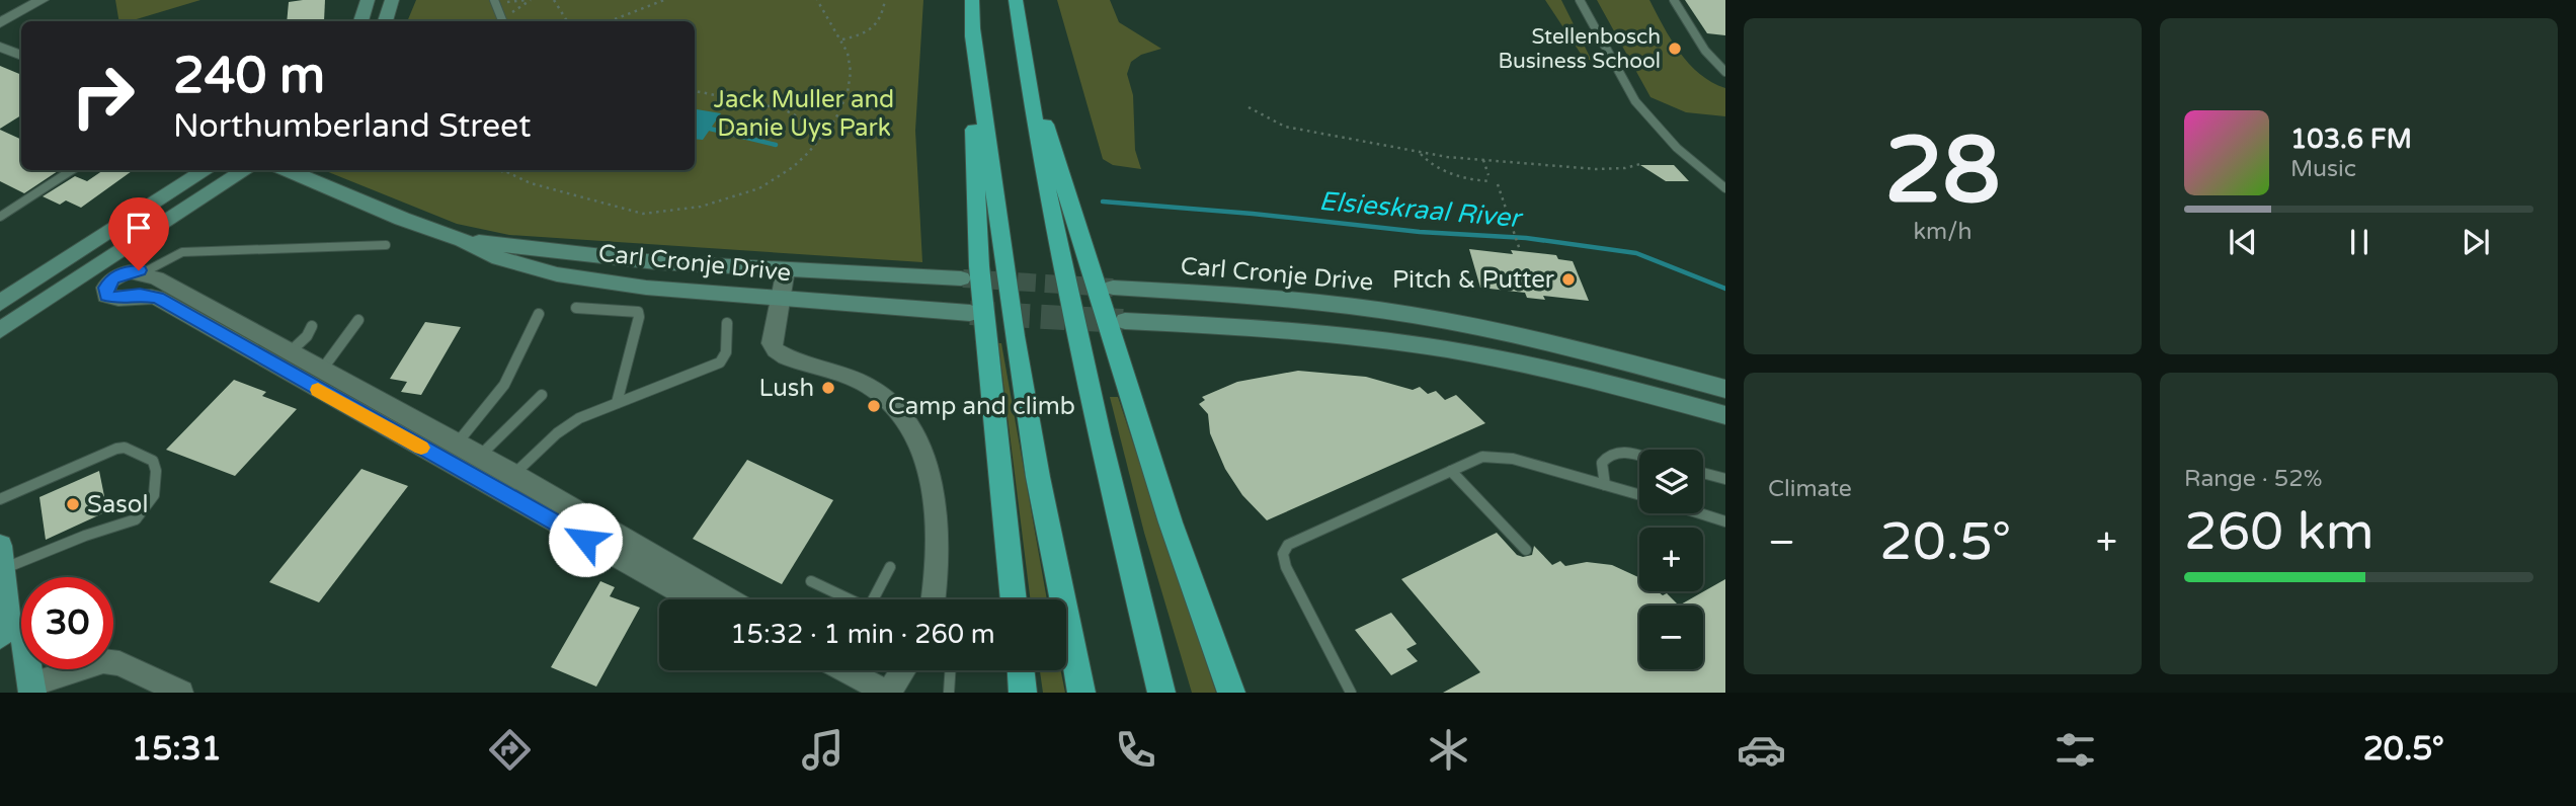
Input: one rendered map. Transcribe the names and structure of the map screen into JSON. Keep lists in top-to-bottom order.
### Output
{
  "streets": {
    "main road": ["Carl Cronje Drive"]
  },
  "water": ["Elsieskraal River"],
  "parks": ["Jack Muller and Danie Uys Park"],
  "places": [
    "Stellenbosch Business School",
    "Pitch & Putter",
    "Lush",
    "Camp and climb",
    "Sasol"
  ],
  "page": {
    "tile": [
      ["28", "km/h"],
      "Climate",
      ["Range · 52%", "260 km"]
    ],
    "turn": ["240 m", "Northumberland Street"],
    "song": ["103.6 FM", "Music"],
    "map_buttons": ["+", "−"],
    "heat": ["−", "20.5°", "+"],
    "limit": "30",
    "trip": "15:32 · 1 min · 260 m",
    "tabs": ["15:31", "20.5°"]
  }
}
